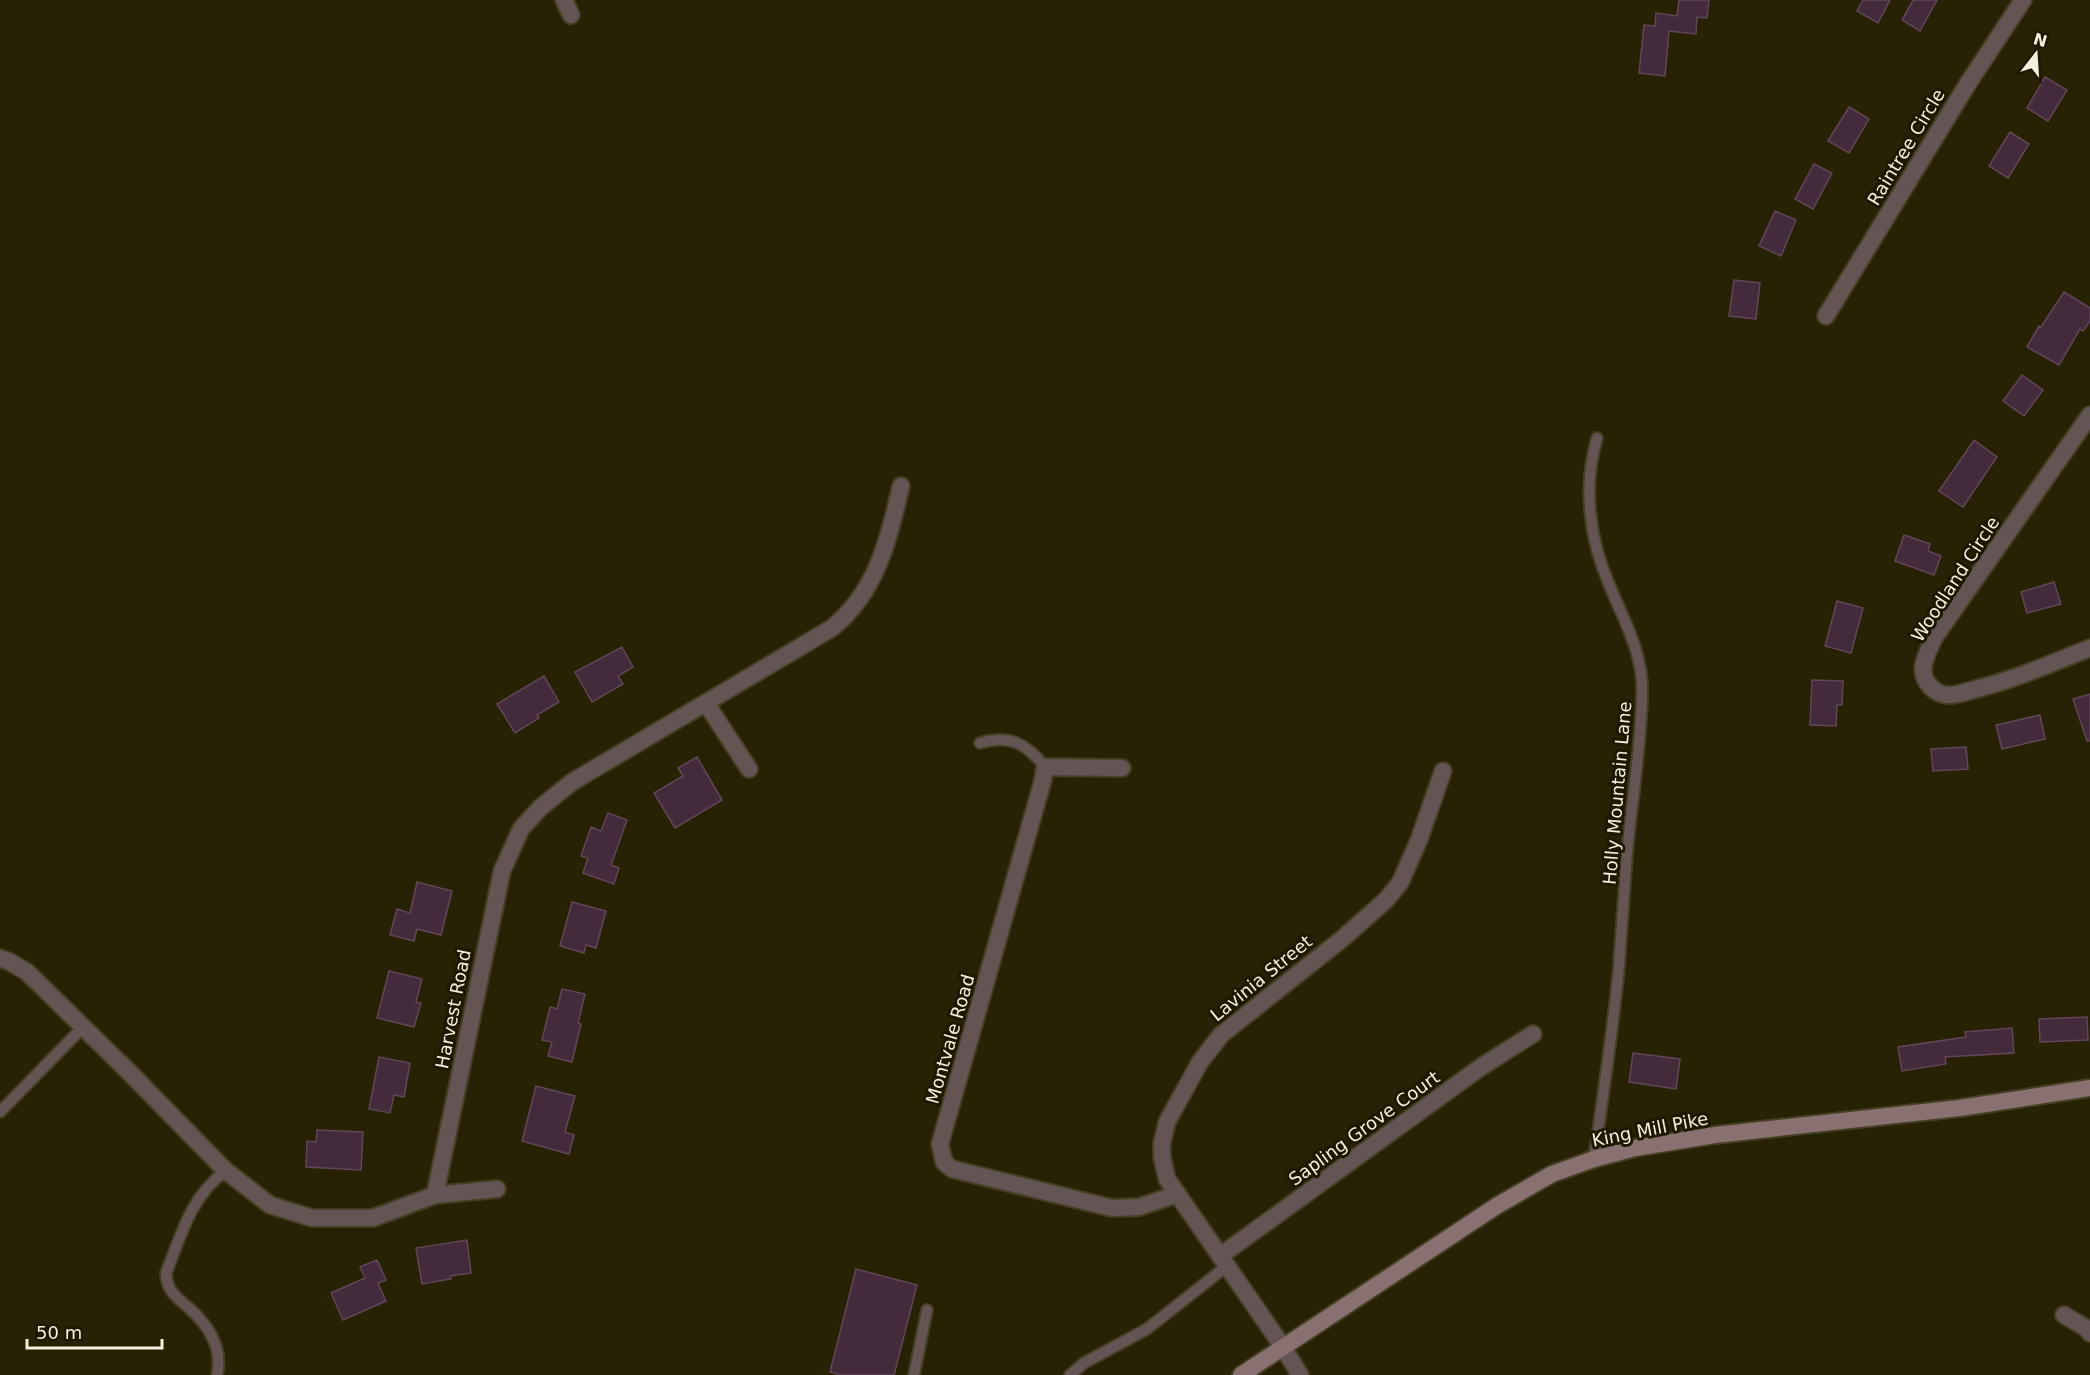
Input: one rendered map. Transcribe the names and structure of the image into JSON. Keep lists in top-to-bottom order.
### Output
{
  "streets": {
    "main road": ["King Mill Pike"],
    "street": [
      "Raintree Circle",
      "Woodland Circle",
      "Lavinia Street",
      "Harvest Road",
      "Montvale Road",
      "Sapling Grove Court"
    ],
    "lane": ["Holly Mountain Lane"]
  },
  "crossings": [
    ["Holly Mountain Lane", "King Mill Pike"],
    ["Lavinia Street", "Montvale Road"],
    ["Lavinia Street", "Sapling Grove Court"],
    ["Lavinia Street", "King Mill Pike"]
  ],
  "scale_bar": "50 m",
  "north": "top"
}
